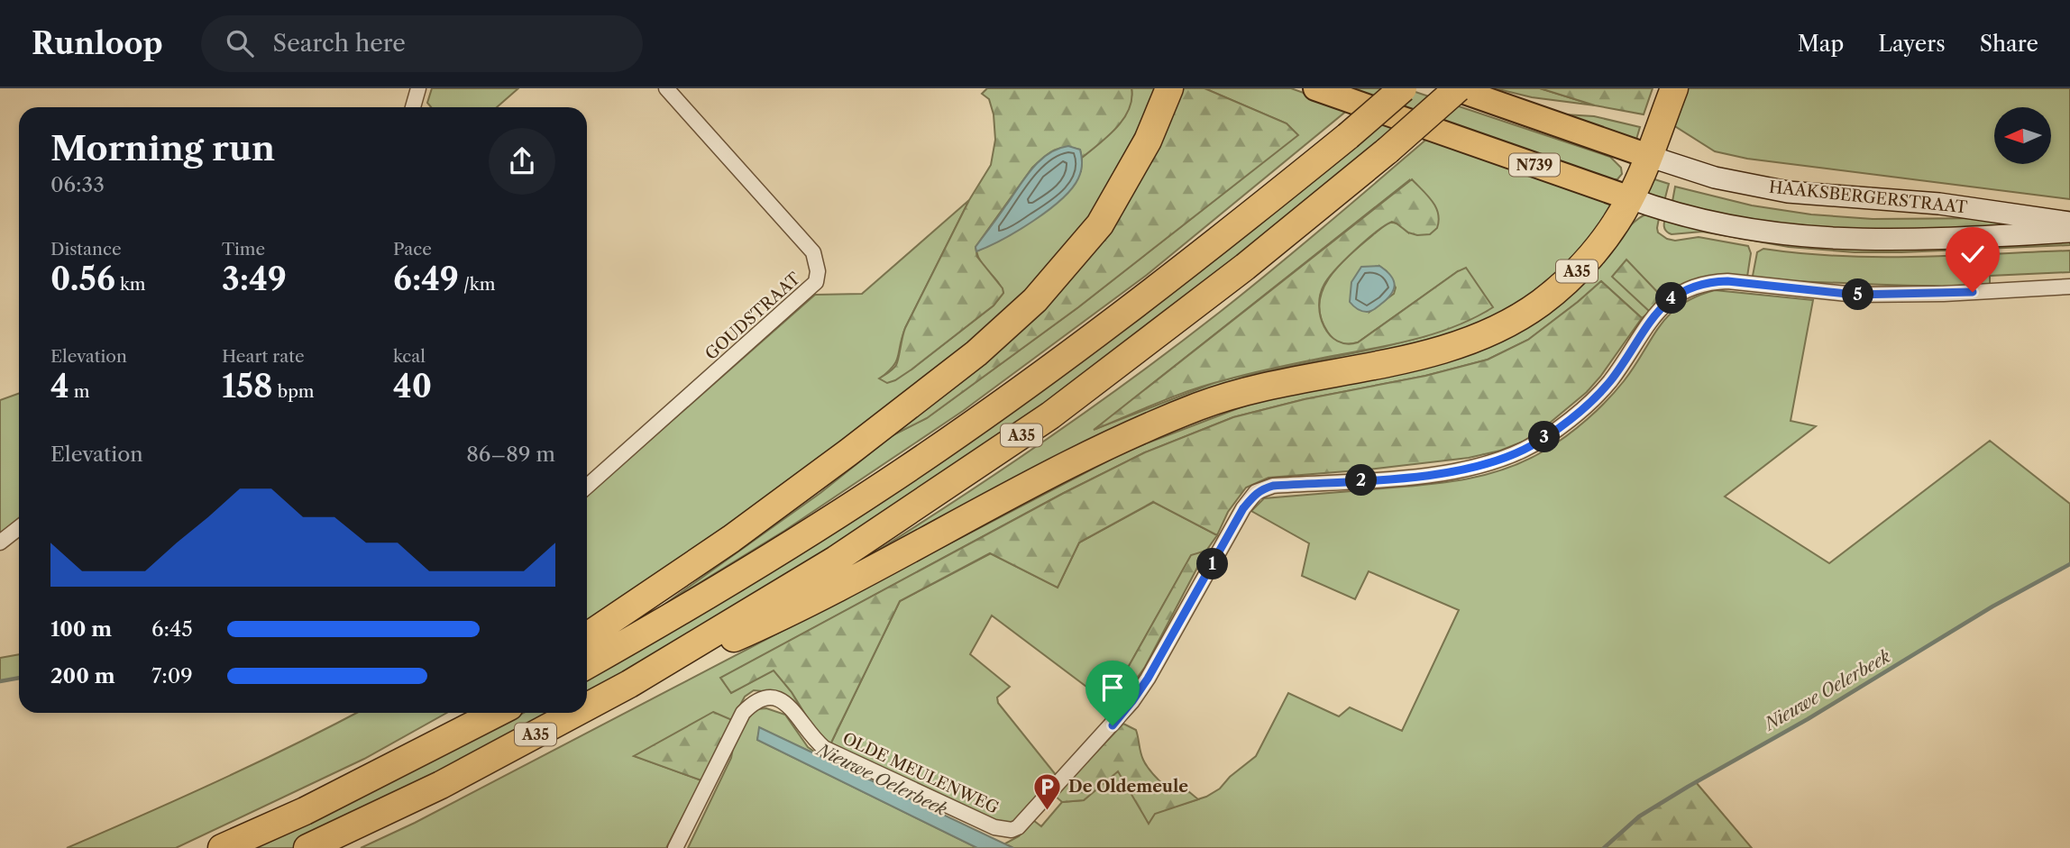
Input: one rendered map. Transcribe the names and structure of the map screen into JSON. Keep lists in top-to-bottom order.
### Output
{
  "streets": {
    "highway": ["A35"],
    "main road": ["N739", "HAAKSBERGERSTRAAT"],
    "street": ["GOUDSTRAAT", "OLDE MEULENWEG"]
  },
  "crossings": [
    ["HAAKSBERGERSTRAAT", "A35"]
  ],
  "water": ["Nieuwe Oelerbeek"],
  "places": {
    "parking": ["De Oldemeule"]
  },
  "north": "left",
  "page": {
    "header": "Runloop",
    "search": "Search here",
    "nav": ["Map", "Layers", "Share"],
    "heading": ["Morning run", "06:33"],
    "stats": [
      ["Distance", "0.56 km"],
      ["Time", "3:49"],
      ["Pace", "6:49 /km"],
      ["Elevation", "4 m"],
      ["Heart rate", "158 bpm"],
      ["kcal", "40"]
    ],
    "pins": [
      "5",
      "4",
      "3",
      "2",
      "1"
    ],
    "chart": ["Elevation", "86–89 m"],
    "list": [
      {
        "name": "100 m",
        "note": "6:45"
      },
      {
        "name": "200 m",
        "note": "7:09"
      }
    ]
  }
}
